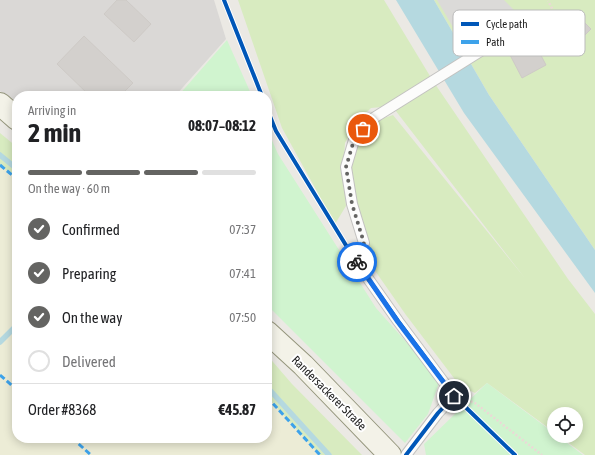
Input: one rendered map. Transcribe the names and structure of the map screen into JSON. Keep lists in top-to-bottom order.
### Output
{
  "streets": {
    "main road": ["Randersackerer Straße"]
  },
  "legend": ["Cycle path", "Path"],
  "page": {
    "heading": ["2 min", "Arriving in", "08:07–08:12"],
    "panel": ["Order #8368", "€45.87"],
    "bar": "On the way · 60 m",
    "list": [
      ["Confirmed", "07:37"],
      ["Preparing", "07:41"],
      ["On the way", "07:50"],
      "Delivered"
    ]
  }
}
